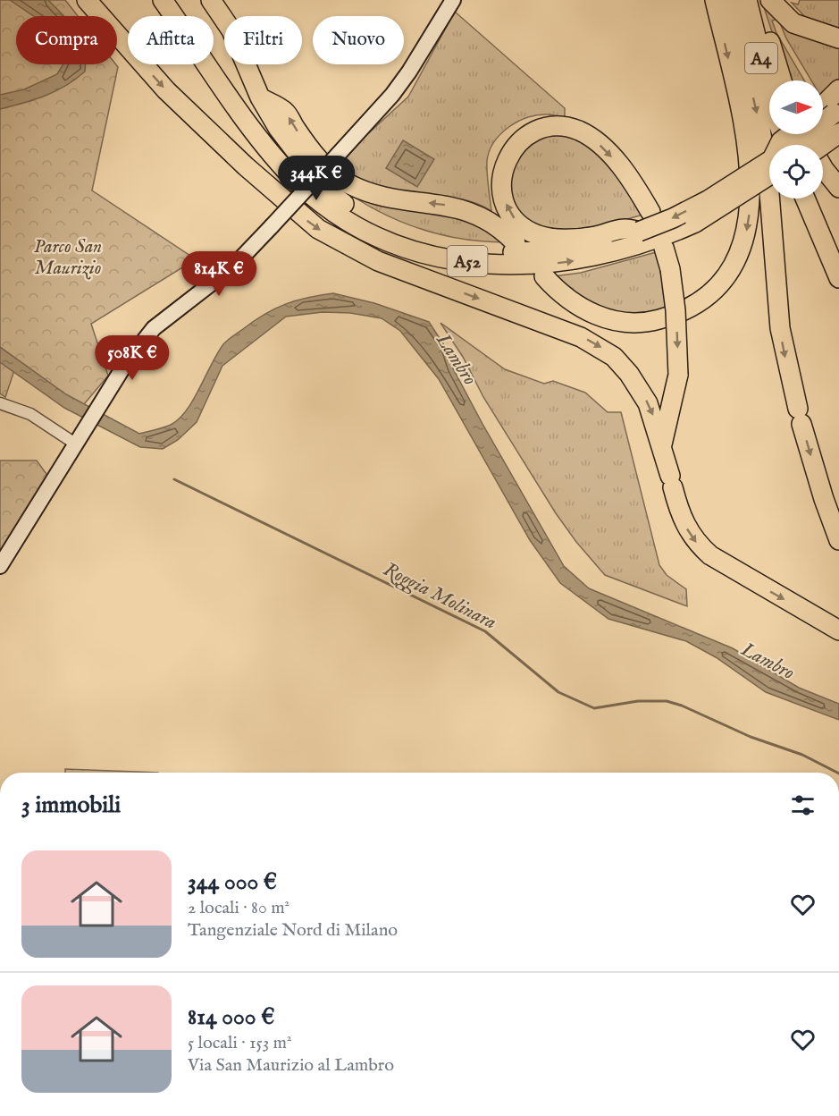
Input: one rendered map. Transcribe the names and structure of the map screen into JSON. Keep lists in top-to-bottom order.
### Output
{
  "streets": {
    "highway": ["A4", "A52"]
  },
  "water": ["Lambro", "Roggia Molinara"],
  "parks": ["Parco San Maurizio"],
  "north": "right",
  "page": {
    "chip": [
      "Compra",
      "Affitta",
      "Filtri",
      "Nuovo"
    ],
    "price": ["344K €", "814K €", "508K €"],
    "heading": "3 immobili",
    "list": [
      {
        "name": "344 000 €",
        "note": "2 locali · 80 m² · Tangenziale Nord di Milano"
      },
      {
        "name": "814 000 €",
        "note": "5 locali · 153 m² · Via San Maurizio al Lambro"
      }
    ]
  }
}
